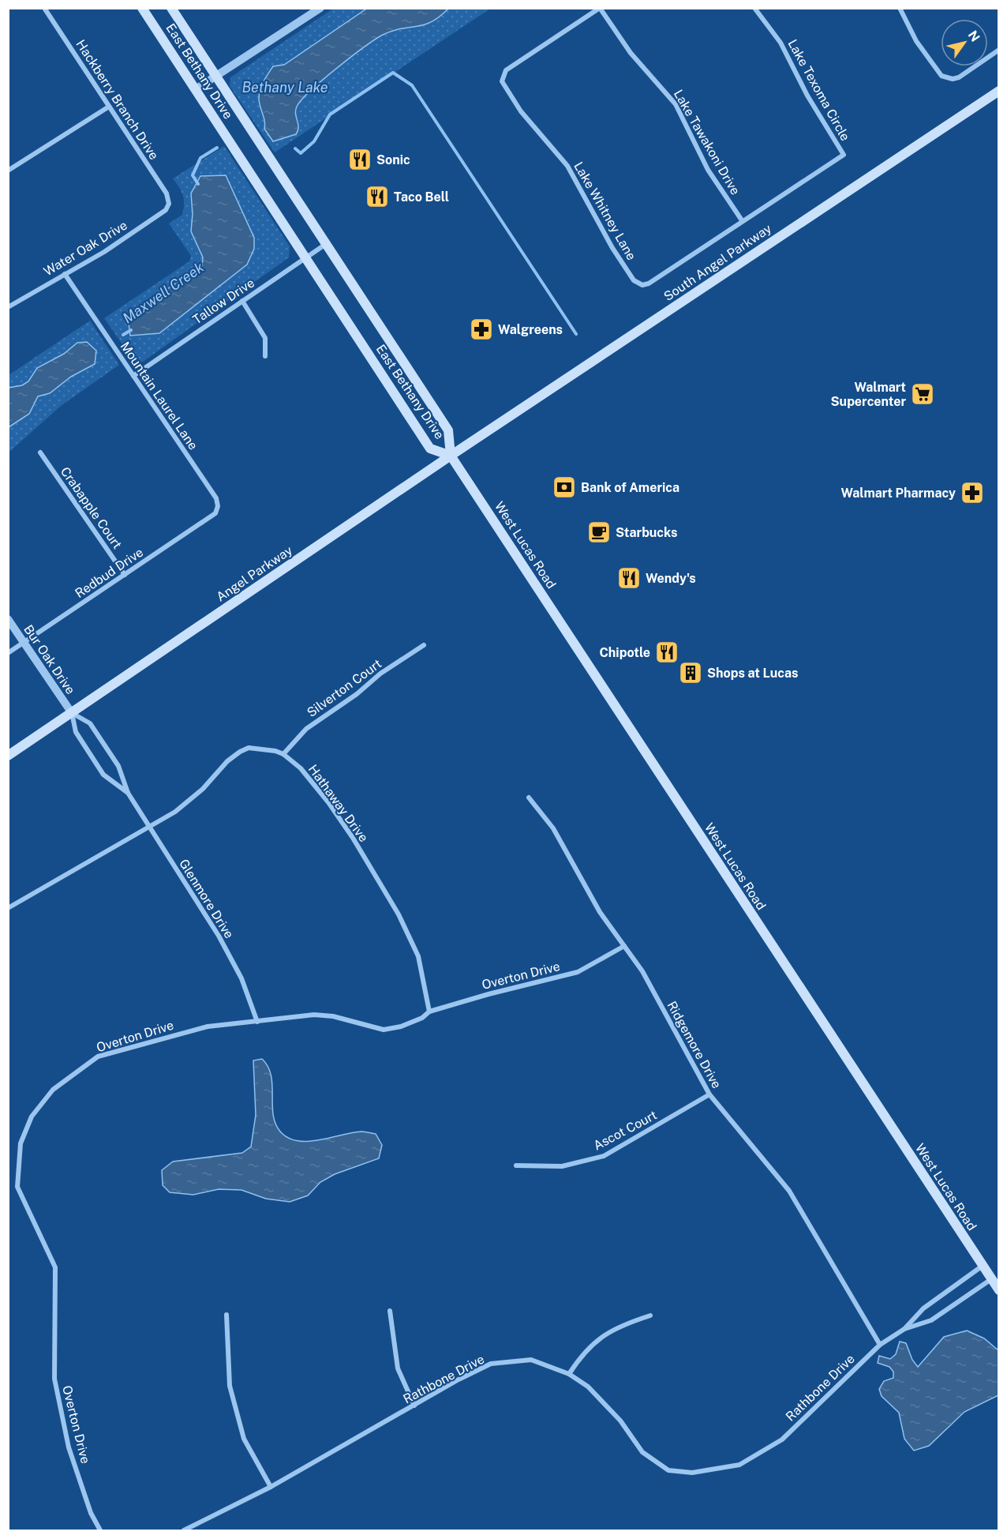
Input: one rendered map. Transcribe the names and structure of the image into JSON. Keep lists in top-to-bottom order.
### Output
{
  "streets": {
    "main road": [
      "East Bethany Drive",
      "South Angel Parkway",
      "West Lucas Road",
      "Angel Parkway"
    ],
    "street": [
      "Lake Texoma Circle",
      "Hackberry Branch Drive",
      "Lake Tawakoni Drive",
      "Lake Whitney Lane",
      "Water Oak Drive",
      "Tallow Drive",
      "Mountain Laurel Lane",
      "Crabapple Court",
      "Redbud Drive",
      "Bur Oak Drive",
      "Silverton Court",
      "Hathaway Drive",
      "Glenmore Drive",
      "Overton Drive",
      "Ridgemore Drive",
      "Ascot Court",
      "Rathbone Drive"
    ]
  },
  "crossings": [
    ["East Bethany Drive", "South Angel Parkway"],
    ["East Bethany Drive", "Tallow Drive"],
    ["East Bethany Drive", "West Lucas Road"],
    ["East Bethany Drive", "Angel Parkway"],
    ["Lake Texoma Circle", "Lake Tawakoni Drive"],
    ["Lake Texoma Circle", "Lake Whitney Lane"],
    ["Hackberry Branch Drive", "Water Oak Drive"],
    ["Lake Tawakoni Drive", "Lake Whitney Lane"],
    ["Water Oak Drive", "Mountain Laurel Lane"],
    ["South Angel Parkway", "West Lucas Road"],
    ["South Angel Parkway", "Angel Parkway"],
    ["Tallow Drive", "Mountain Laurel Lane"],
    ["Mountain Laurel Lane", "Redbud Drive"],
    ["Crabapple Court", "Redbud Drive"],
    ["West Lucas Road", "Angel Parkway"],
    ["West Lucas Road", "Rathbone Drive"],
    ["Redbud Drive", "Bur Oak Drive"],
    ["Angel Parkway", "Bur Oak Drive"],
    ["Angel Parkway", "Glenmore Drive"],
    ["Bur Oak Drive", "Glenmore Drive"],
    ["Silverton Court", "Hathaway Drive"],
    ["Hathaway Drive", "Glenmore Drive"],
    ["Hathaway Drive", "Overton Drive"],
    ["Glenmore Drive", "Overton Drive"],
    ["Overton Drive", "Ridgemore Drive"],
    ["Ridgemore Drive", "Ascot Court"],
    ["Ridgemore Drive", "Rathbone Drive"]
  ],
  "water": ["Bethany Lake", "Maxwell Creek"],
  "places": {
    "restaurant": [
      "Sonic",
      "Taco Bell",
      "Wendy's",
      "Chipotle"
    ],
    "pharmacy": ["Walgreens", "Walmart Pharmacy"],
    "supermarket": ["Walmart Supercenter"],
    "bank": ["Bank of America"],
    "cafe": ["Starbucks"],
    "building": ["Shops at Lucas"]
  },
  "north": "top right"
}
